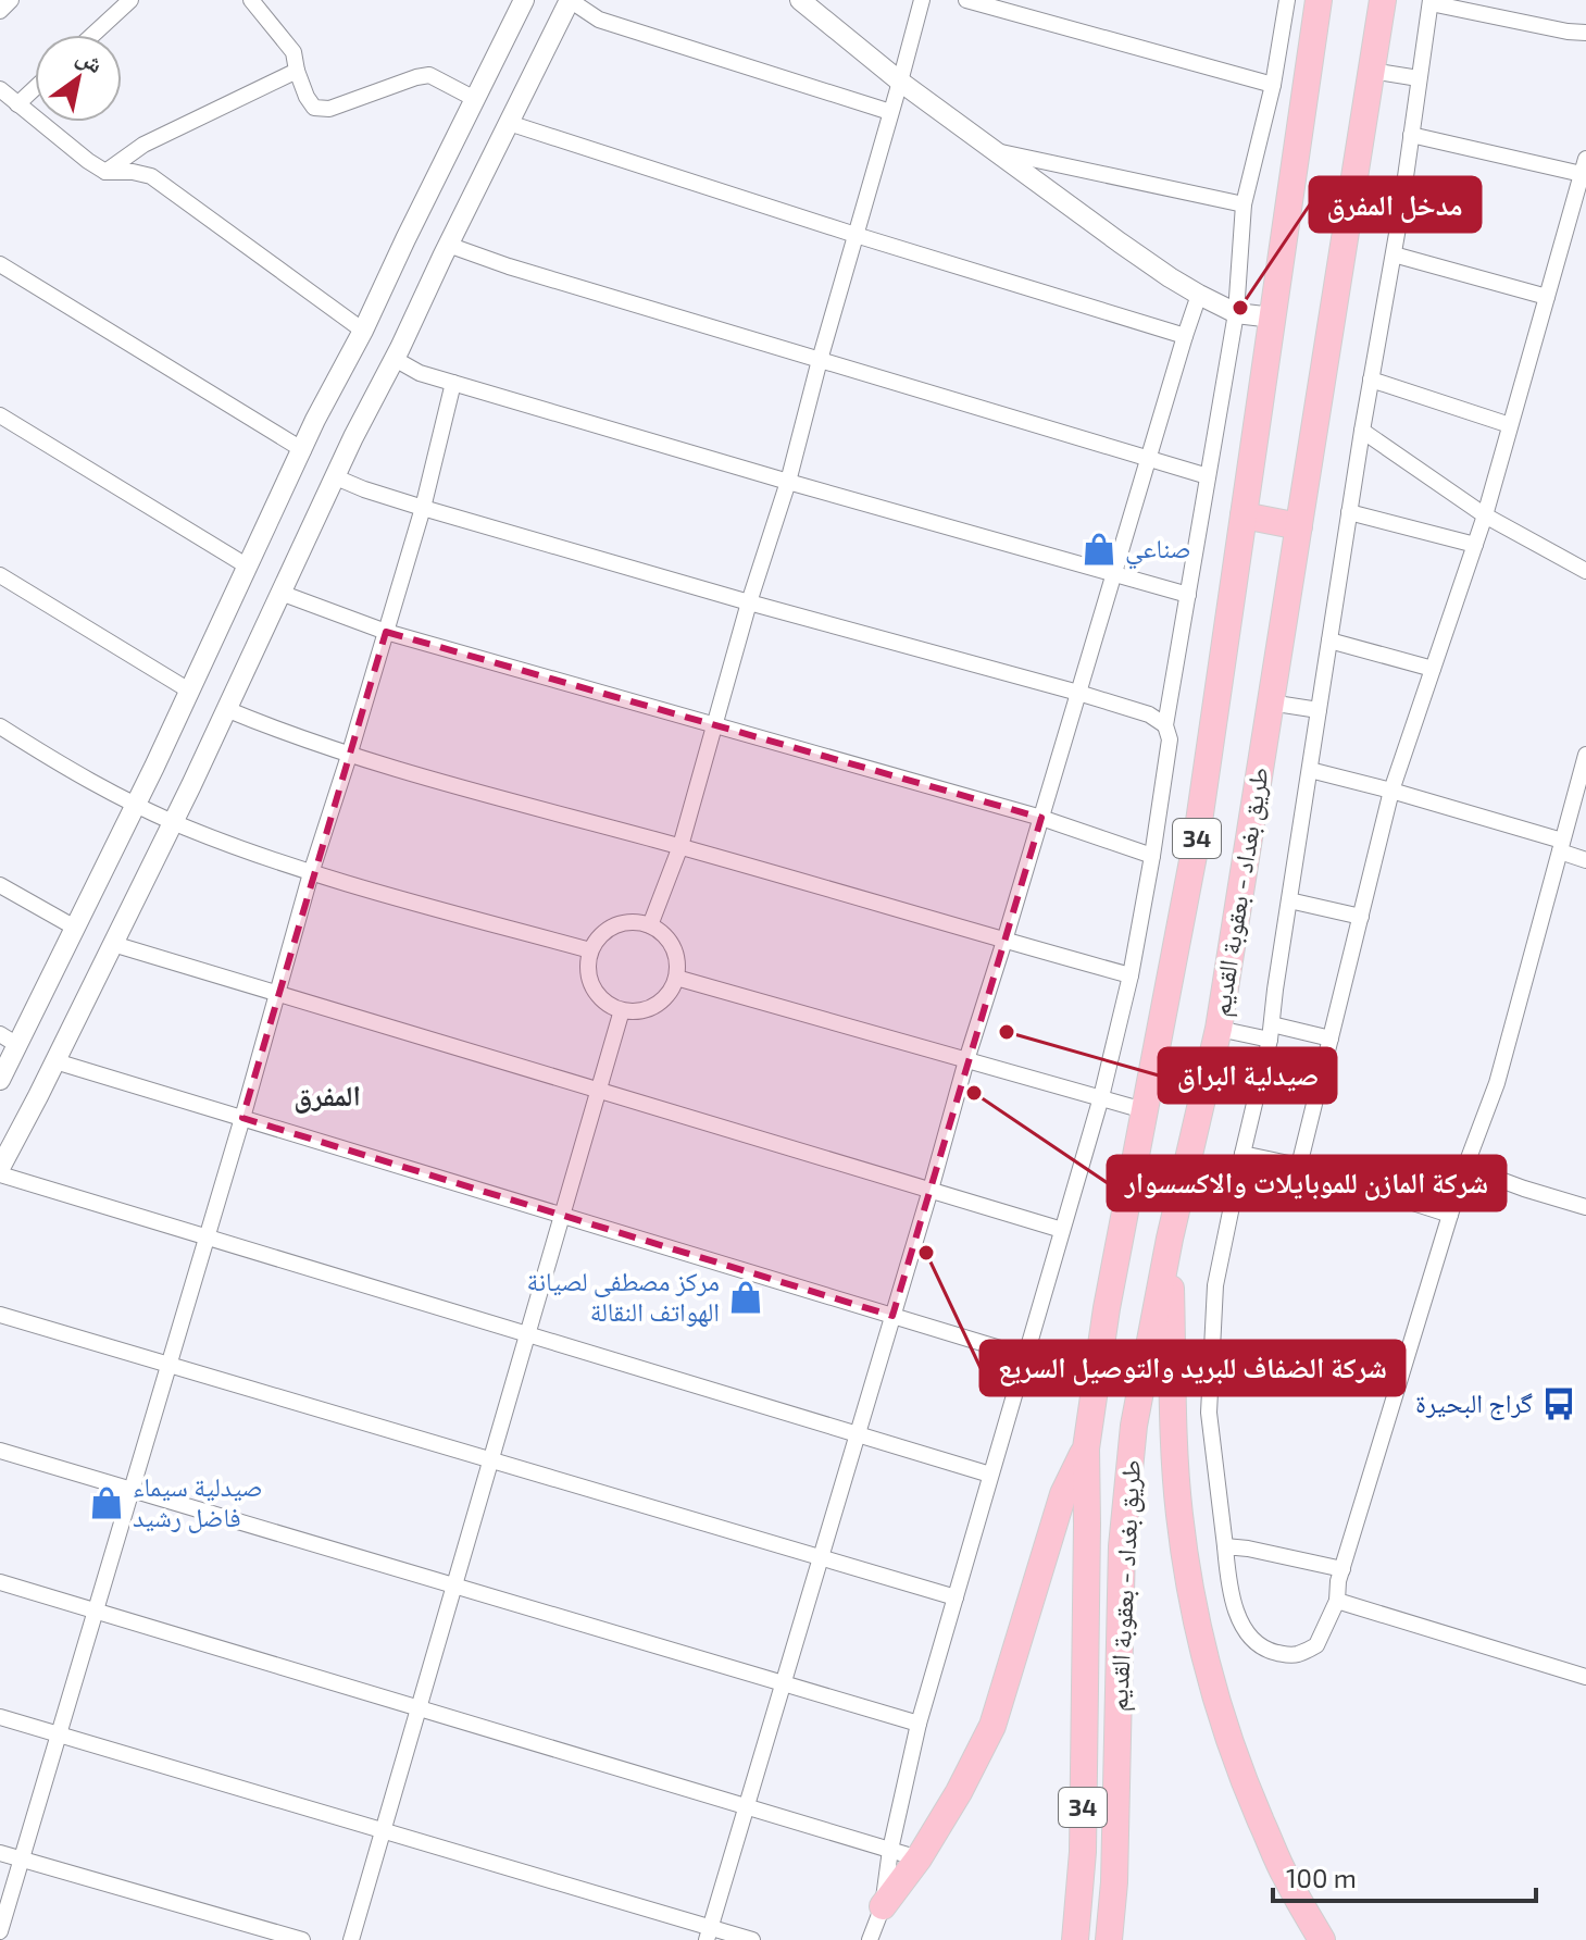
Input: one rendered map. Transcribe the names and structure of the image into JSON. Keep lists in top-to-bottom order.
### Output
{
  "streets": {
    "highway": ["34", "طريق بغداد - بعقوبة القديم"]
  },
  "districts": ["المفرق"],
  "places": {
    "other": [
      "مدخل المفرق",
      "صيدلية البراق",
      "شركة المازن للموبايلات والاكسسوار",
      "شركة الضفاف للبريد والتوصيل السريع"
    ],
    "shop": ["صناعي", "مركز مصطفى لصيانة الهواتف النقالة", "صيدلية سيماء فاضل رشيد"],
    "bus stop": ["گراج البحيرة"]
  },
  "scale_bar": "100 m",
  "north": "top right"
}
